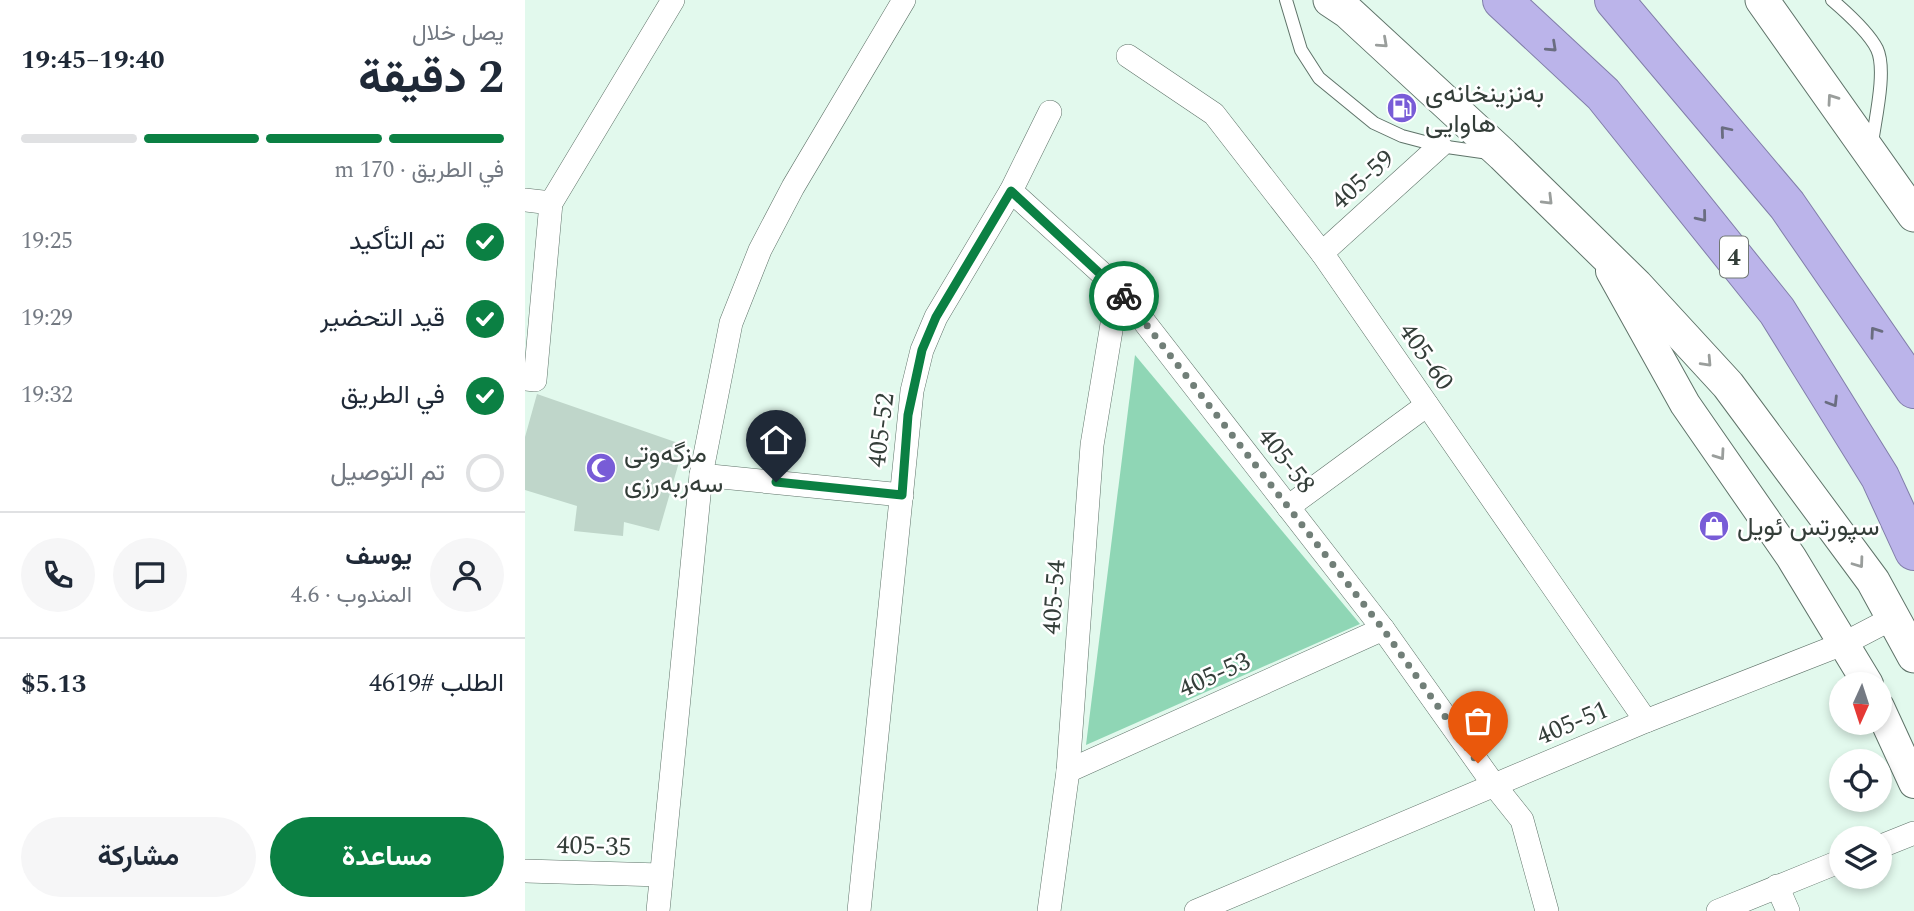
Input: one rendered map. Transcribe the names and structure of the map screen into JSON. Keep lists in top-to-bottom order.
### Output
{
  "streets": {
    "highway": ["4"],
    "street": [
      "405-59",
      "405-60",
      "405-52",
      "405-58",
      "405-54",
      "405-53",
      "405-51",
      "405-35"
    ]
  },
  "crossings": [
    ["405-59", "405-60"],
    ["405-60", "405-51"],
    ["405-52", "405-58"],
    ["405-58", "405-54"],
    ["405-58", "405-53"],
    ["405-58", "405-51"],
    ["405-54", "405-53"]
  ],
  "places": {
    "fuel station": ["بەنزینخانەی ھاوایی"],
    "mosque": ["مزگەوتی سەربەرزی"],
    "shop": ["سپورتس ئويل"]
  },
  "north": "bottom",
  "page": {
    "heading": ["2 دقيقة", "يصل خلال", "19:40–19:45"],
    "panel": [
      "يوسف",
      "المندوب · 4.6",
      "الطلب #4619",
      "$5.13"
    ],
    "bar": "في الطريق · 170 m",
    "list": [
      ["تم التأكيد", "19:25"],
      ["قيد التحضير", "19:29"],
      ["في الطريق", "19:32"],
      "تم التوصيل"
    ],
    "buttons": ["مساعدة", "مشاركة"]
  }
}
